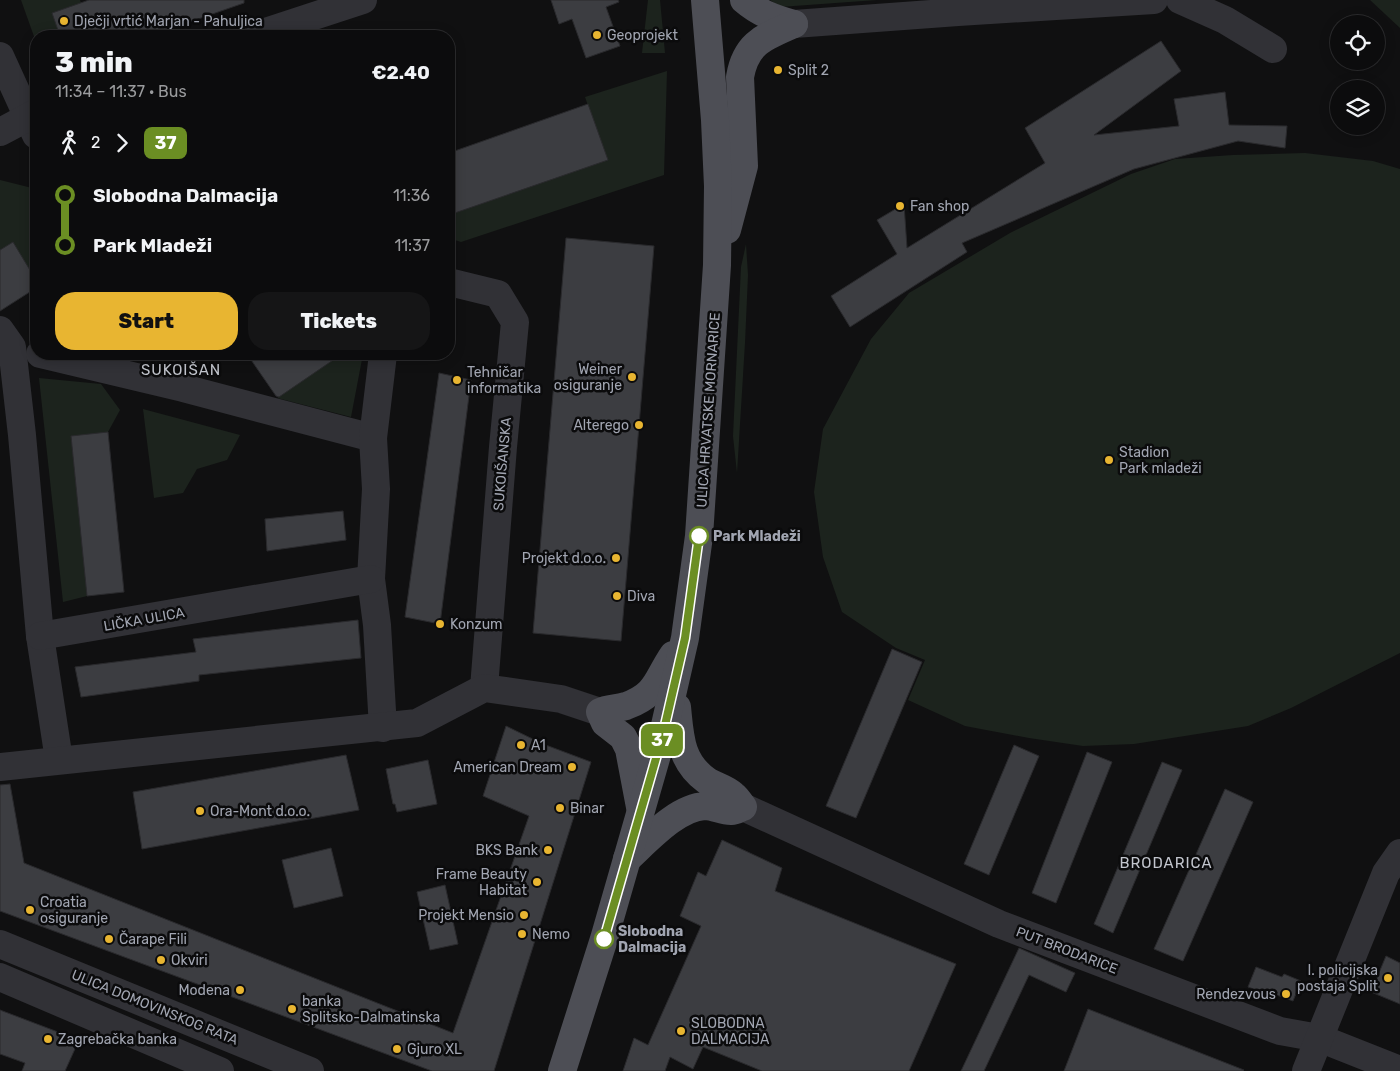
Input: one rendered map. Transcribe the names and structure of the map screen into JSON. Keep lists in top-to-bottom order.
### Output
{
  "streets": {
    "main road": ["ULICA HRVATSKE MORNARICE"],
    "street": [
      "SUKOIŠANSKA",
      "LIČKA ULICA",
      "PUT BRODARICE",
      "ULICA DOMOVINSKOG RATA"
    ]
  },
  "districts": ["SUKOIŠAN", "BRODARICA"],
  "places": [
    "Dječji vrtić Marjan - Pahuljica",
    "Geoprojekt",
    "Split 2",
    "Fan shop",
    "Weiner osiguranje",
    "Tehničar informatika",
    "Alterego",
    "Stadion Park mladeži",
    "Park Mladeži",
    "Projekt d.o.o.",
    "Diva",
    "Konzum",
    "A1",
    "American Dream",
    "Binar",
    "Ora-Mont d.o.o.",
    "BKS Bank",
    "Frame Beauty Habitat",
    "Croatia osiguranje",
    "Projekt Mensio",
    "Nemo",
    "Čarape Fili",
    "Slobodna Dalmacija",
    "Okviri",
    "I. policijska postaja Split",
    "Modena",
    "Rendezvous",
    "banka Splitsko-Dalmatinska",
    "SLOBODNA DALMACIJA",
    "Zagrebačka banka",
    "Gjuro XL"
  ],
  "lines": ["bus line 37"],
  "page": {
    "on_map": "37",
    "heading": ["3 min", "11:34 – 11:37 · Bus", "€2.40"],
    "legs": ["2", "37"],
    "list": [
      {
        "name": "Slobodna Dalmacija",
        "value": "11:36"
      },
      {
        "name": "Park Mladeži",
        "value": "11:37"
      }
    ],
    "buttons": ["Start", "Tickets"]
  }
}
